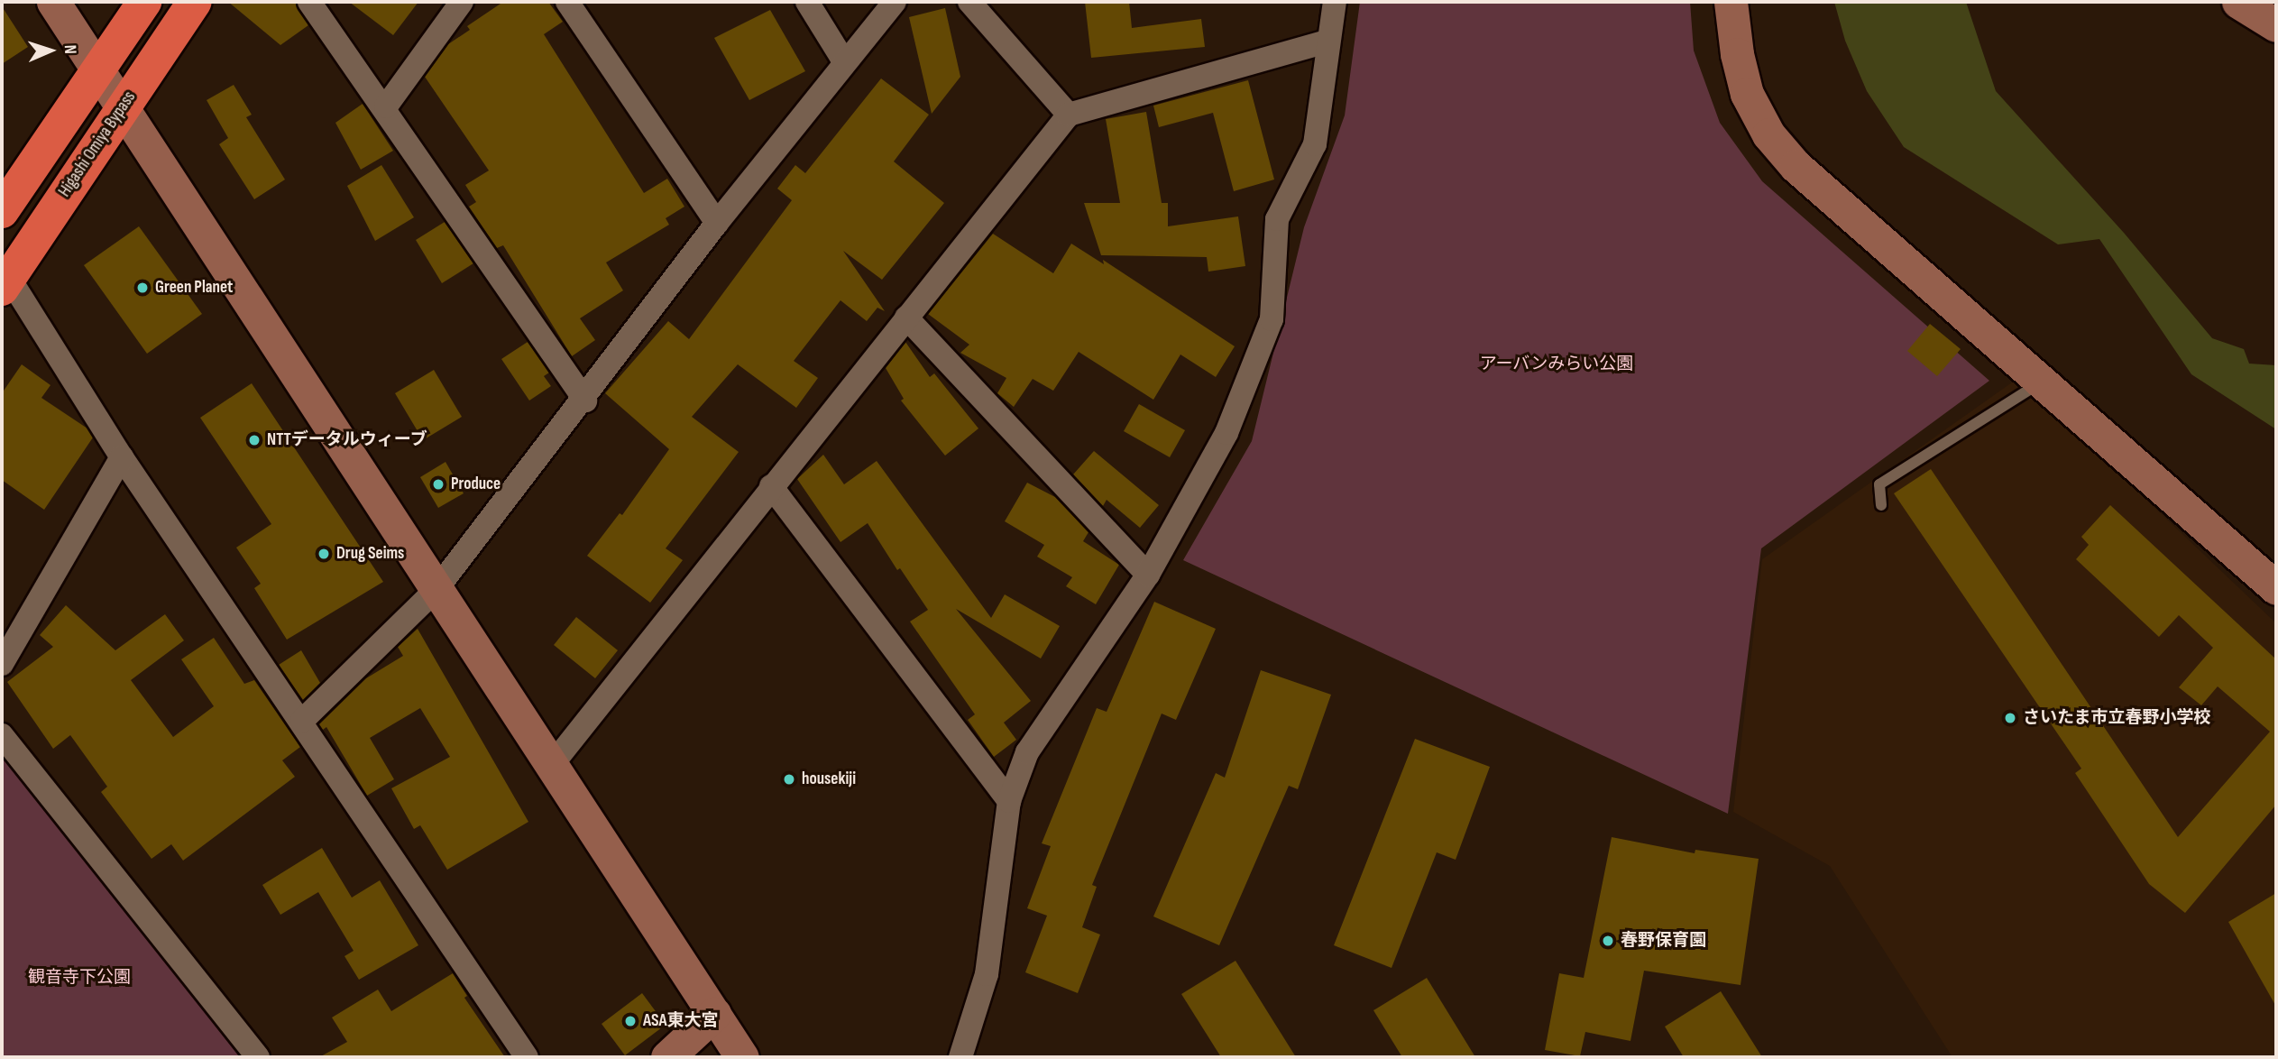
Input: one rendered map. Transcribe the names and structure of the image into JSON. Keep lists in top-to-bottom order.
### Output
{
  "streets": {
    "highway": ["Higashi Omiya Bypass"]
  },
  "parks": ["アーバンみらい公園", "観音寺下公園"],
  "places": [
    "Green Planet",
    "NTTデータルウィーブ",
    "Produce",
    "Drug Seims",
    "さいたま市立春野小学校",
    "housekiji",
    "春野保育園",
    "ASA東大宮"
  ],
  "north": "right"
}
